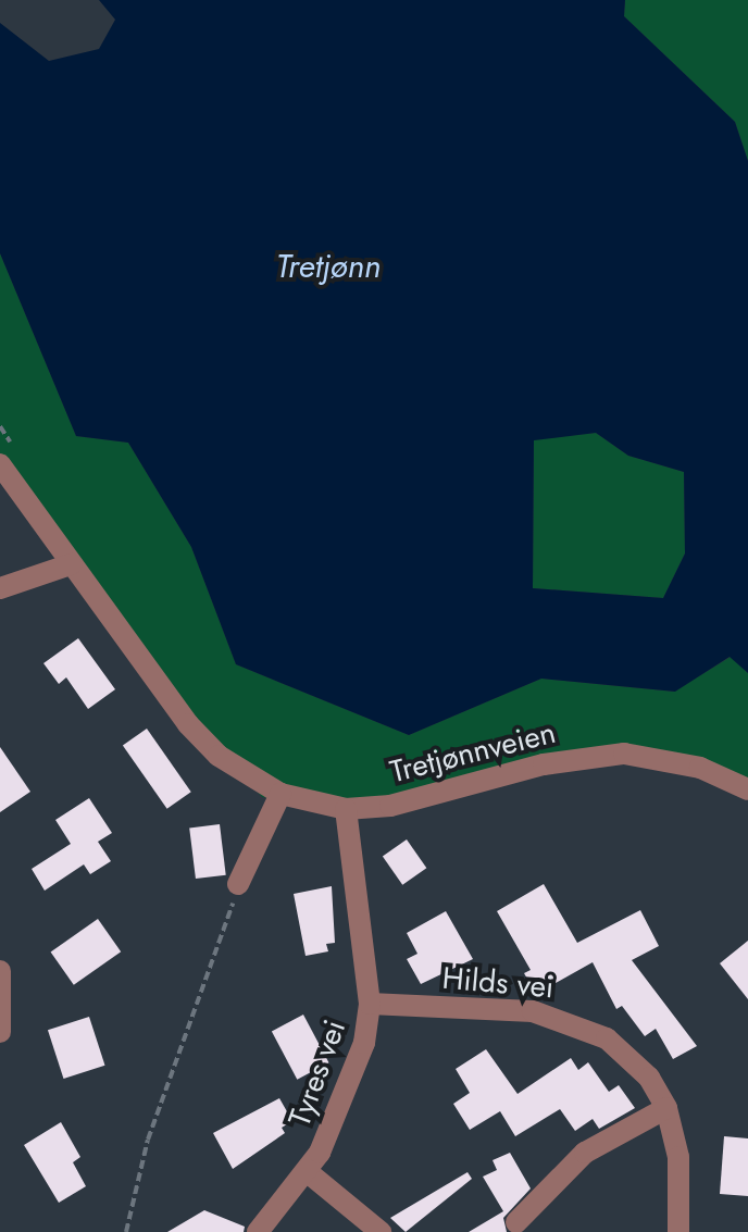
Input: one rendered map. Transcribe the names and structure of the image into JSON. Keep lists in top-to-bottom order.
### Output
{
  "streets": {
    "street": ["Tretjønnveien", "Hilds vei", "Tyres vei"]
  },
  "crossings": [
    ["Tretjønnveien", "Tyres vei"],
    ["Hilds vei", "Tyres vei"]
  ],
  "water": ["Tretjønn"]
}
